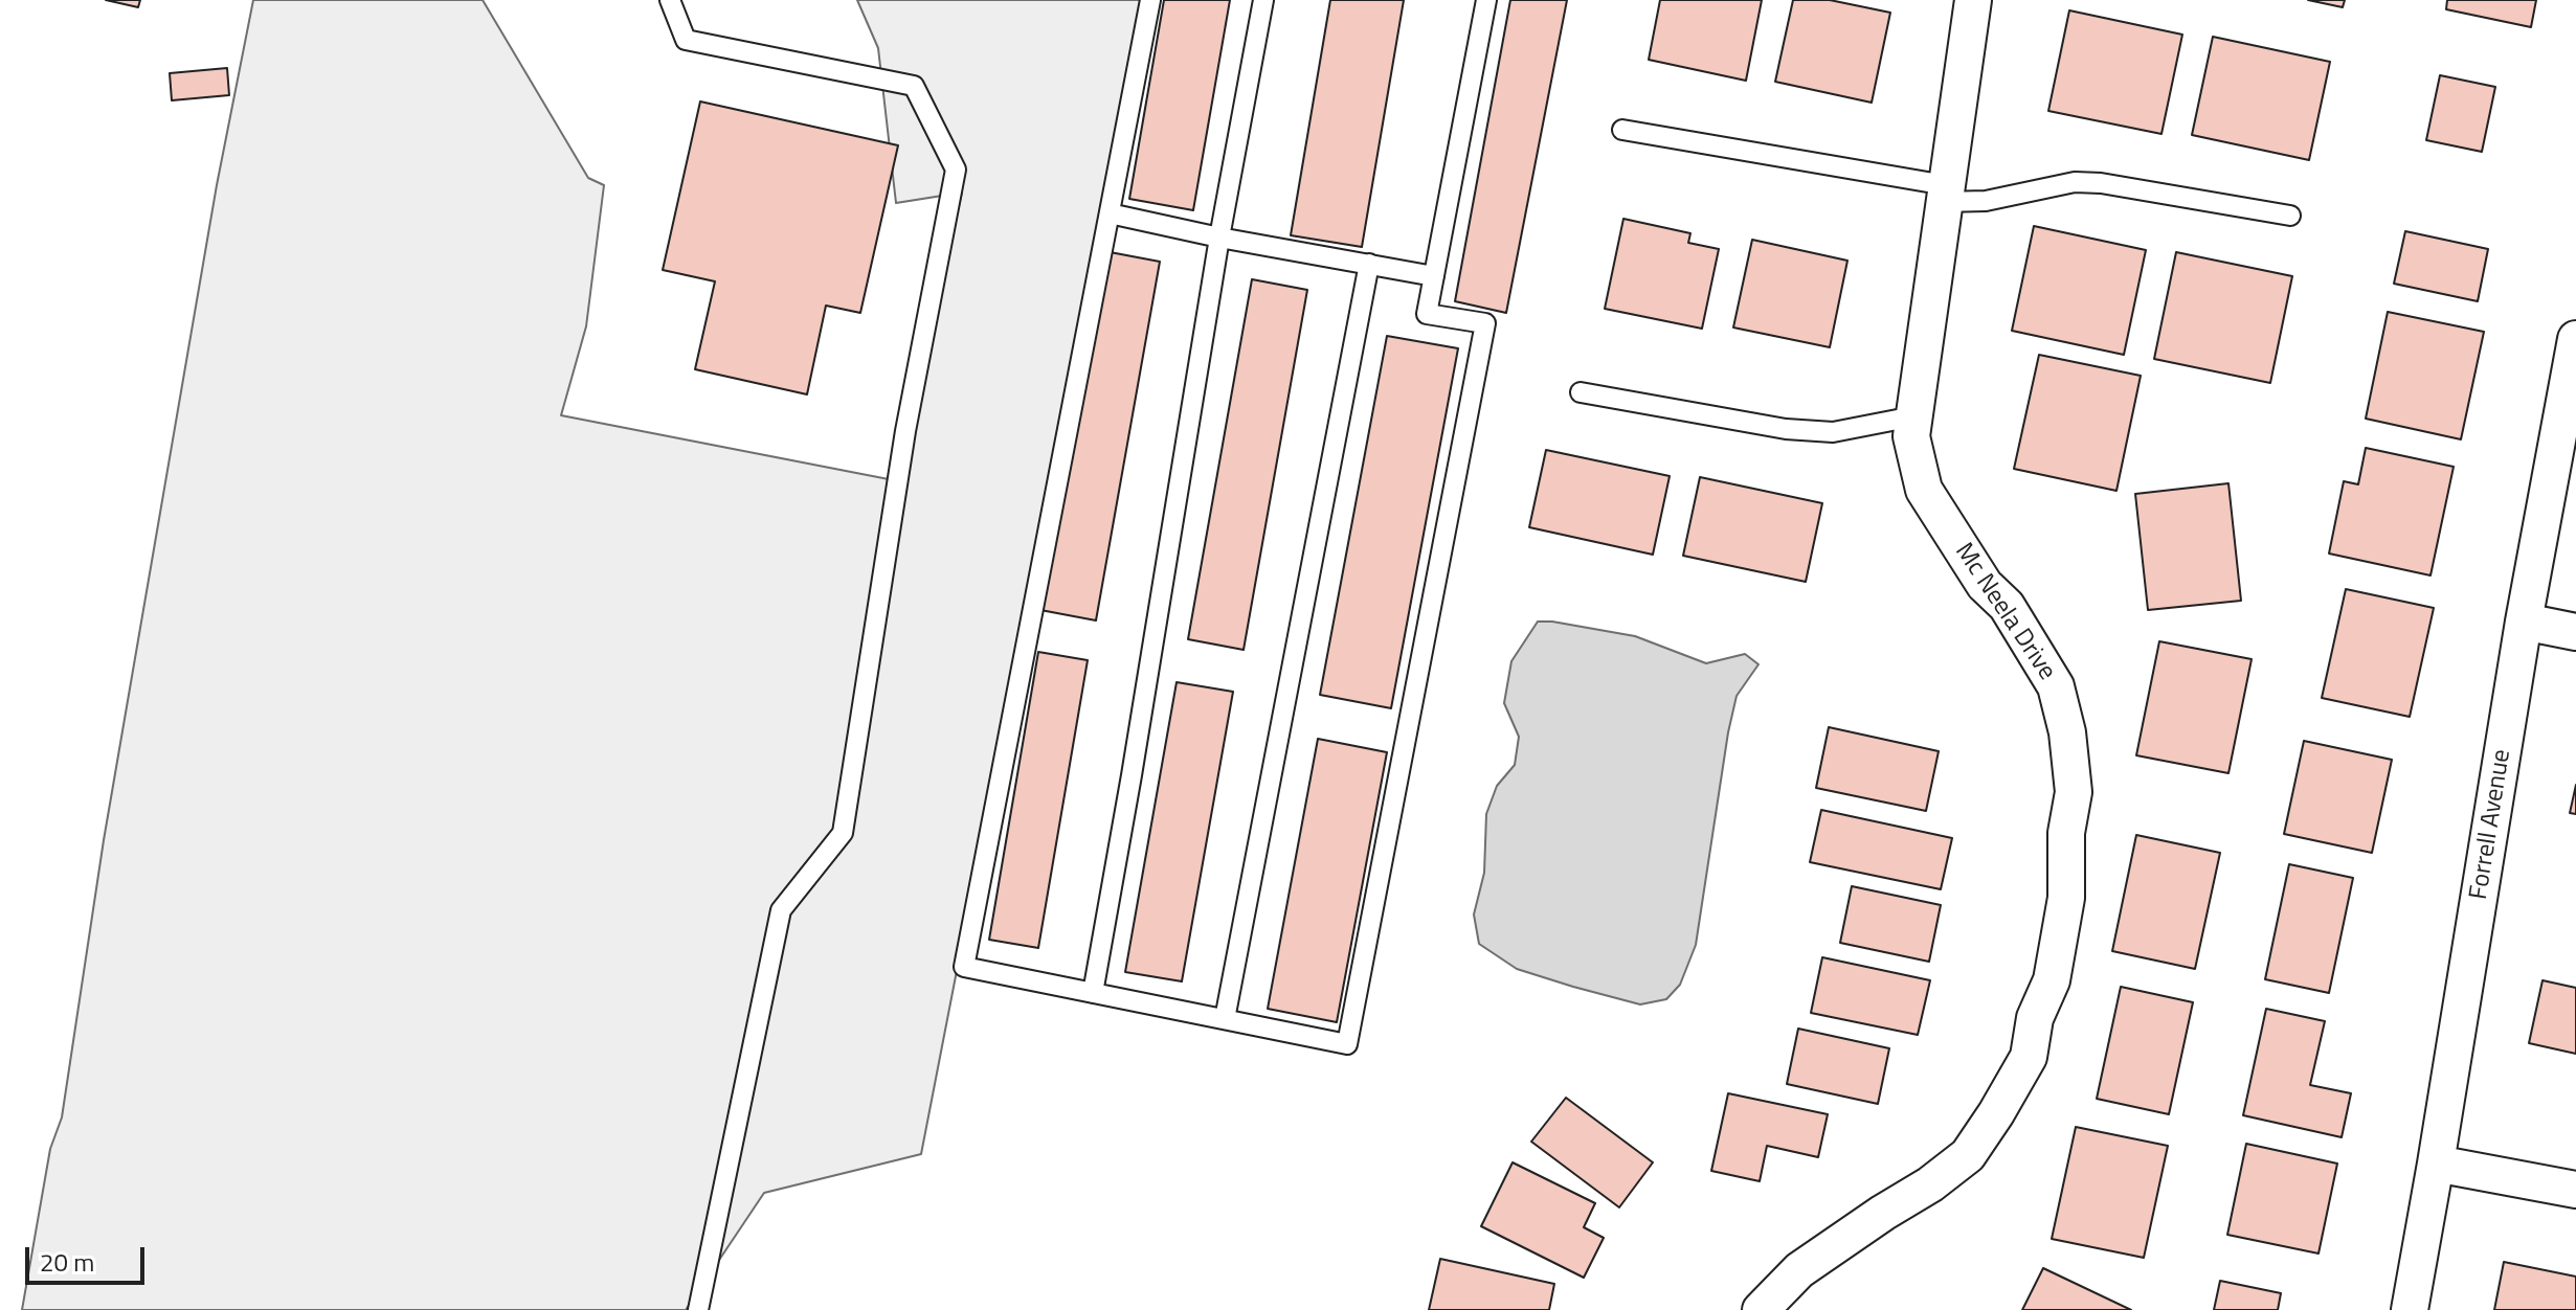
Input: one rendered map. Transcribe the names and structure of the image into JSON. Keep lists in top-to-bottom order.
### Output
{
  "streets": {
    "street": ["Mc Neela Drive", "Forrell Avenue"]
  },
  "scale_bar": "20 m"
}
